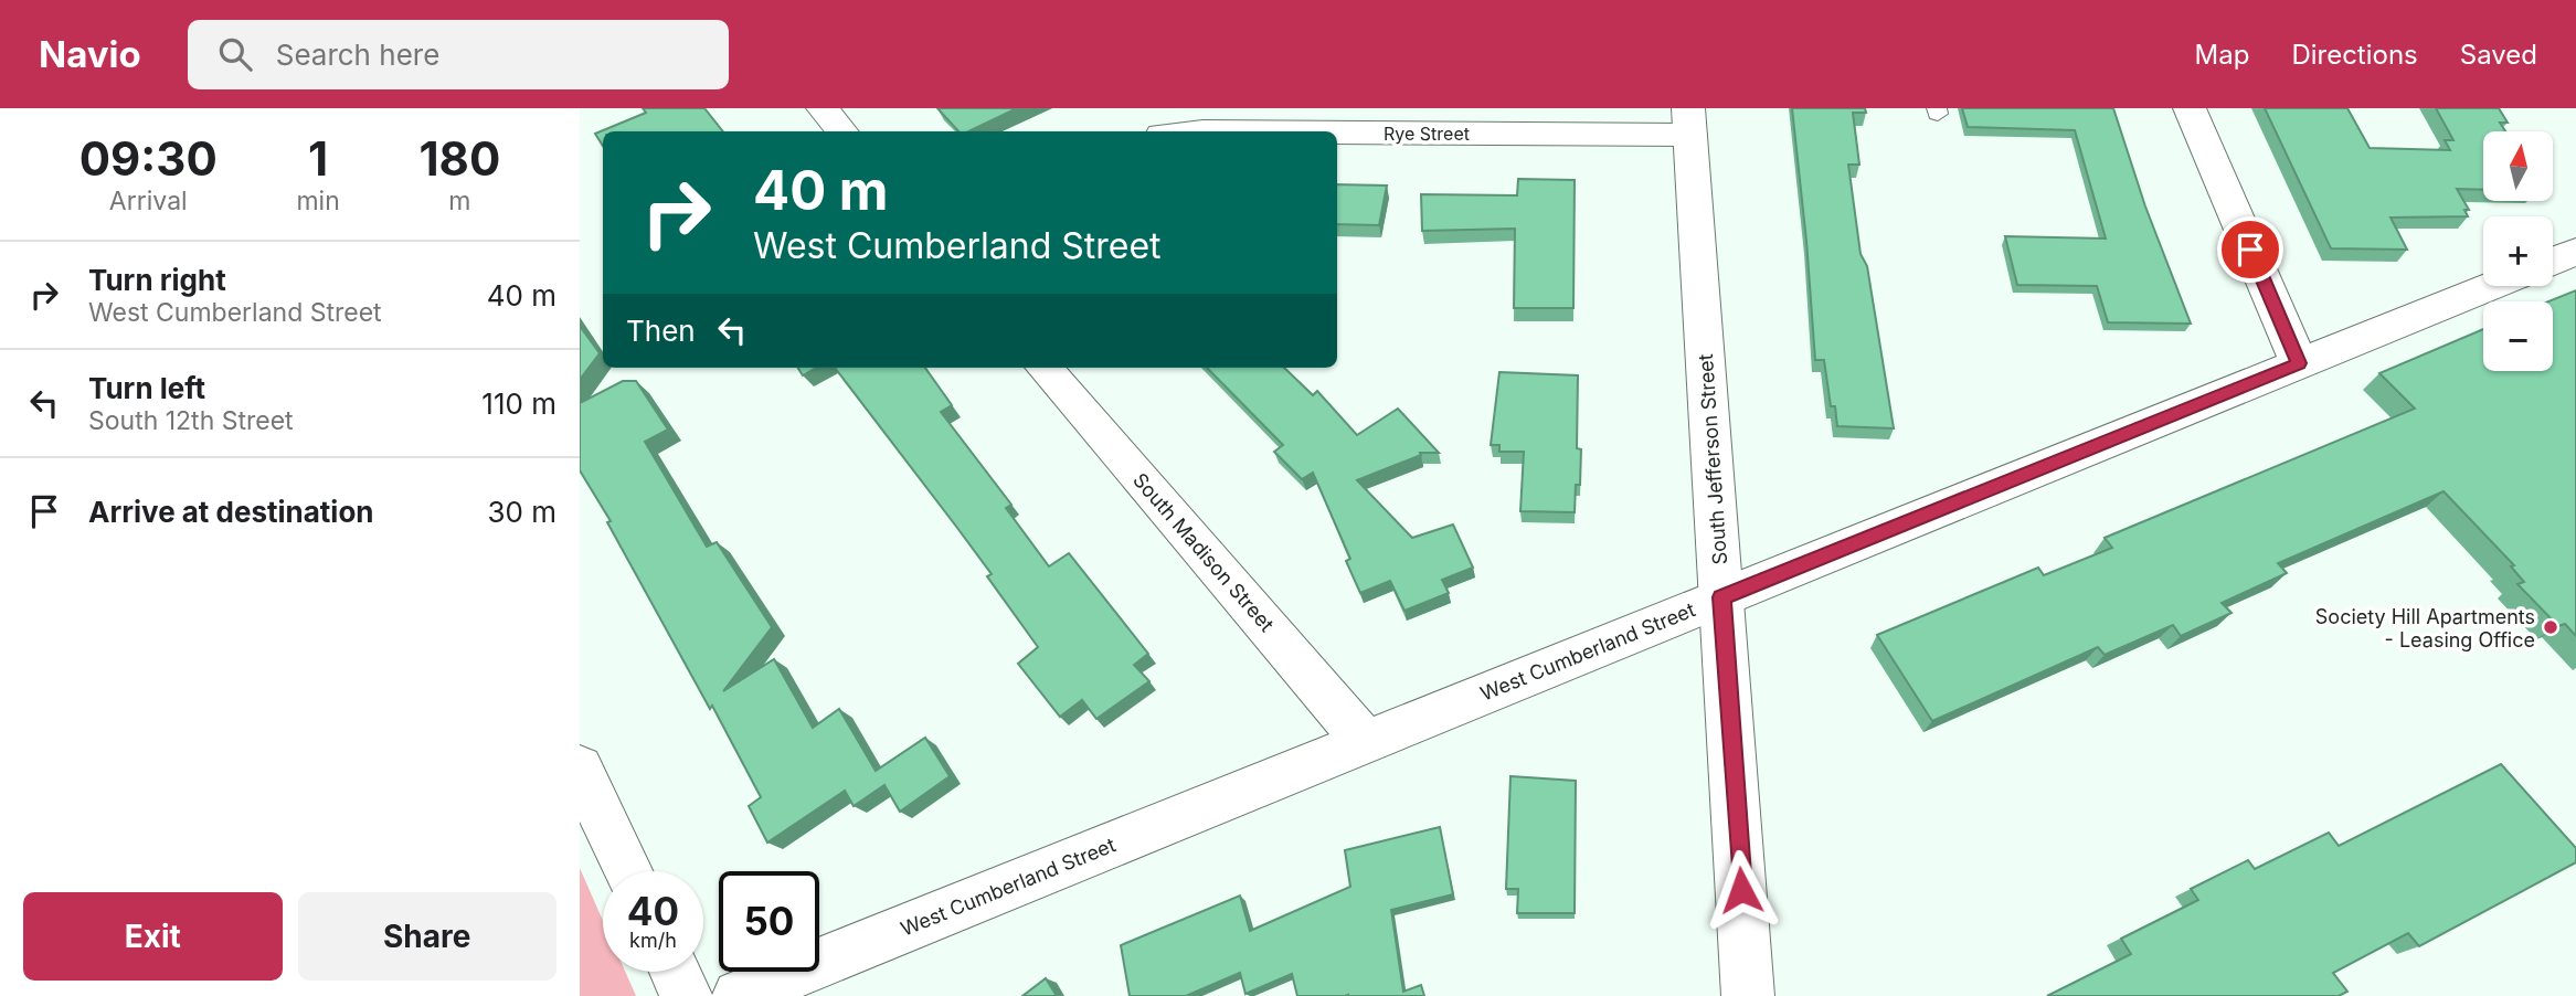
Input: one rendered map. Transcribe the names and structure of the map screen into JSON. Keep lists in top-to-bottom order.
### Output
{
  "streets": {
    "street": [
      "Rye Street",
      "South Jefferson Street",
      "South Madison Street",
      "West Cumberland Street"
    ]
  },
  "crossings": [
    ["Rye Street", "South Jefferson Street"],
    ["South Jefferson Street", "West Cumberland Street"],
    ["South Madison Street", "West Cumberland Street"]
  ],
  "places": ["Society Hill Apartments - Leasing Office"],
  "north": "top",
  "page": {
    "header": "Navio",
    "search": "Search here",
    "nav": ["Map", "Directions", "Saved"],
    "eta": [
      "09:30",
      "Arrival",
      "1",
      "min",
      "180",
      "m"
    ],
    "map_buttons": ["+", "−"],
    "turn": ["40 m", "West Cumberland Street"],
    "list": [
      {
        "name": "Turn right",
        "note": "West Cumberland Street",
        "value": "40 m"
      },
      {
        "name": "Turn left",
        "note": "South 12th Street",
        "value": "110 m"
      },
      {
        "name": "Arrive at destination",
        "value": "30 m"
      }
    ],
    "then": "Then",
    "speed": "40 km/h",
    "limit": "50",
    "buttons": ["Exit", "Share"]
  }
}
